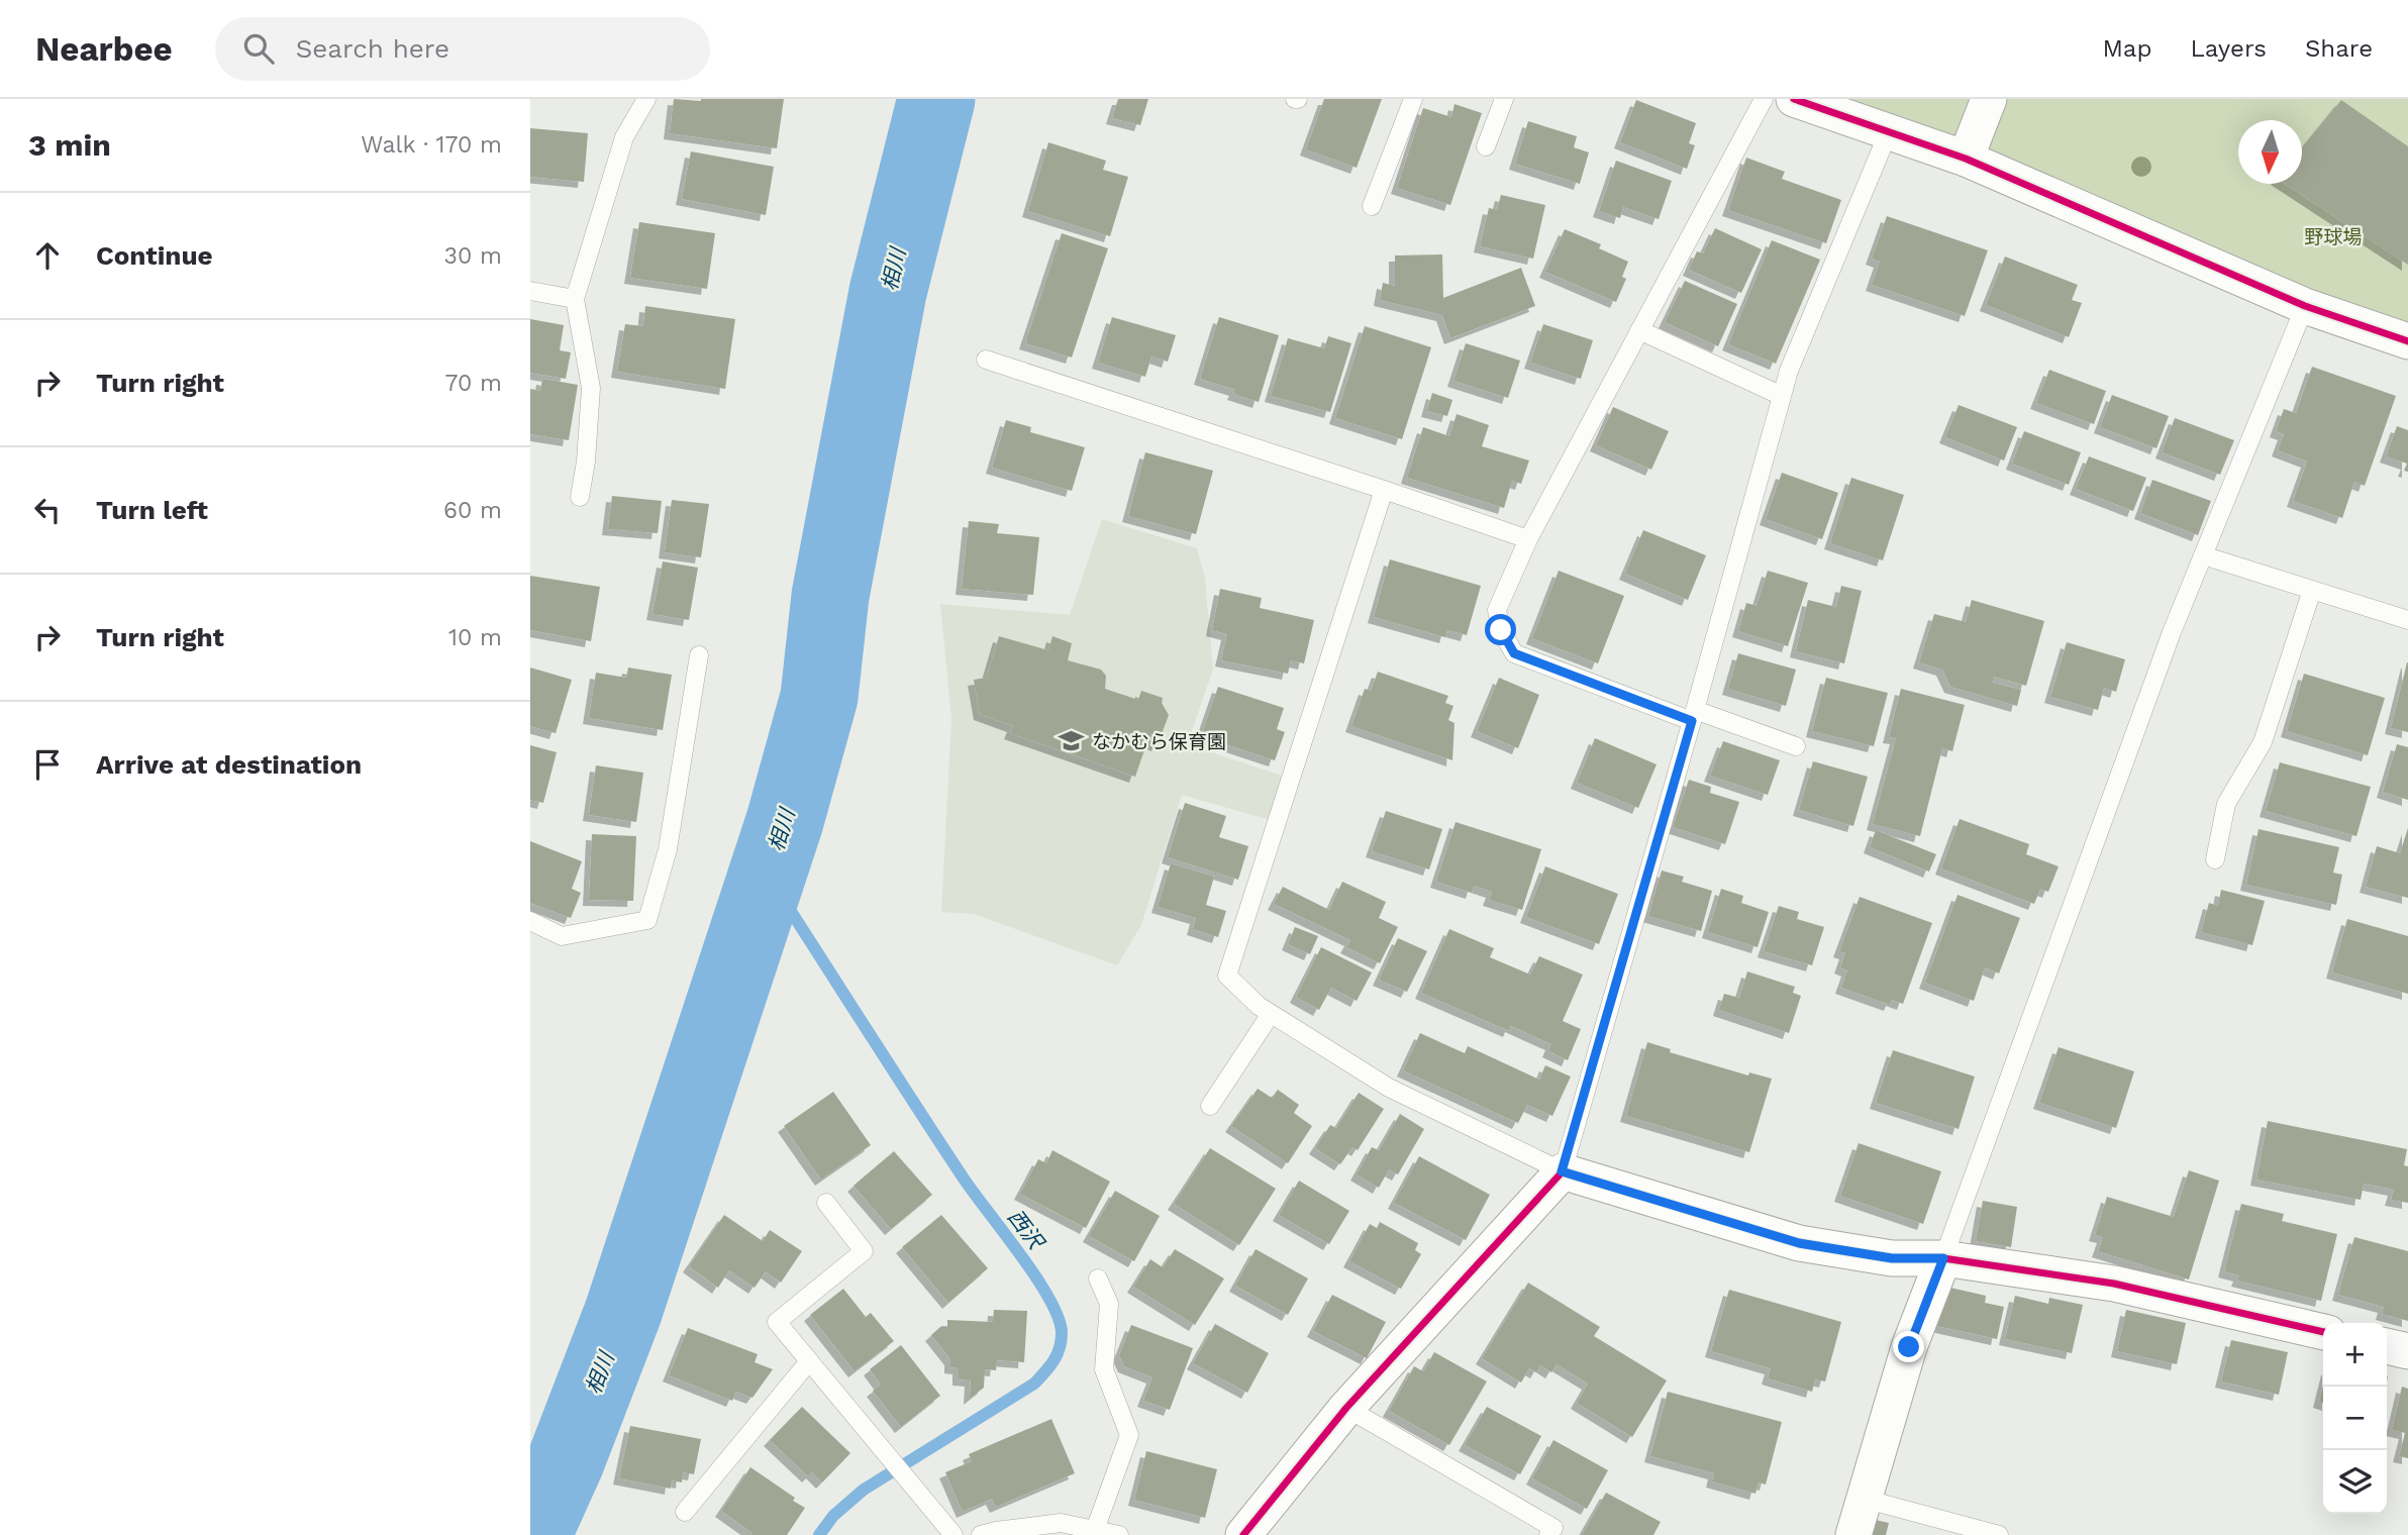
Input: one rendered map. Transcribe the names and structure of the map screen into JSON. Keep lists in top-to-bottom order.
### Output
{
  "water": ["相川", "西沢"],
  "parks": ["野球場"],
  "places": {
    "school or university": ["なかむら保育園"]
  },
  "north": "bottom",
  "page": {
    "header": "Nearbee",
    "search": "Search here",
    "nav": ["Map", "Layers", "Share"],
    "heading": ["3 min", "Walk · 170 m"],
    "list": [
      ["Continue", "30 m"],
      ["Turn right", "70 m"],
      ["Turn left", "60 m"],
      ["Turn right", "10 m"],
      "Arrive at destination"
    ],
    "map_buttons": ["+", "−"]
  }
}
